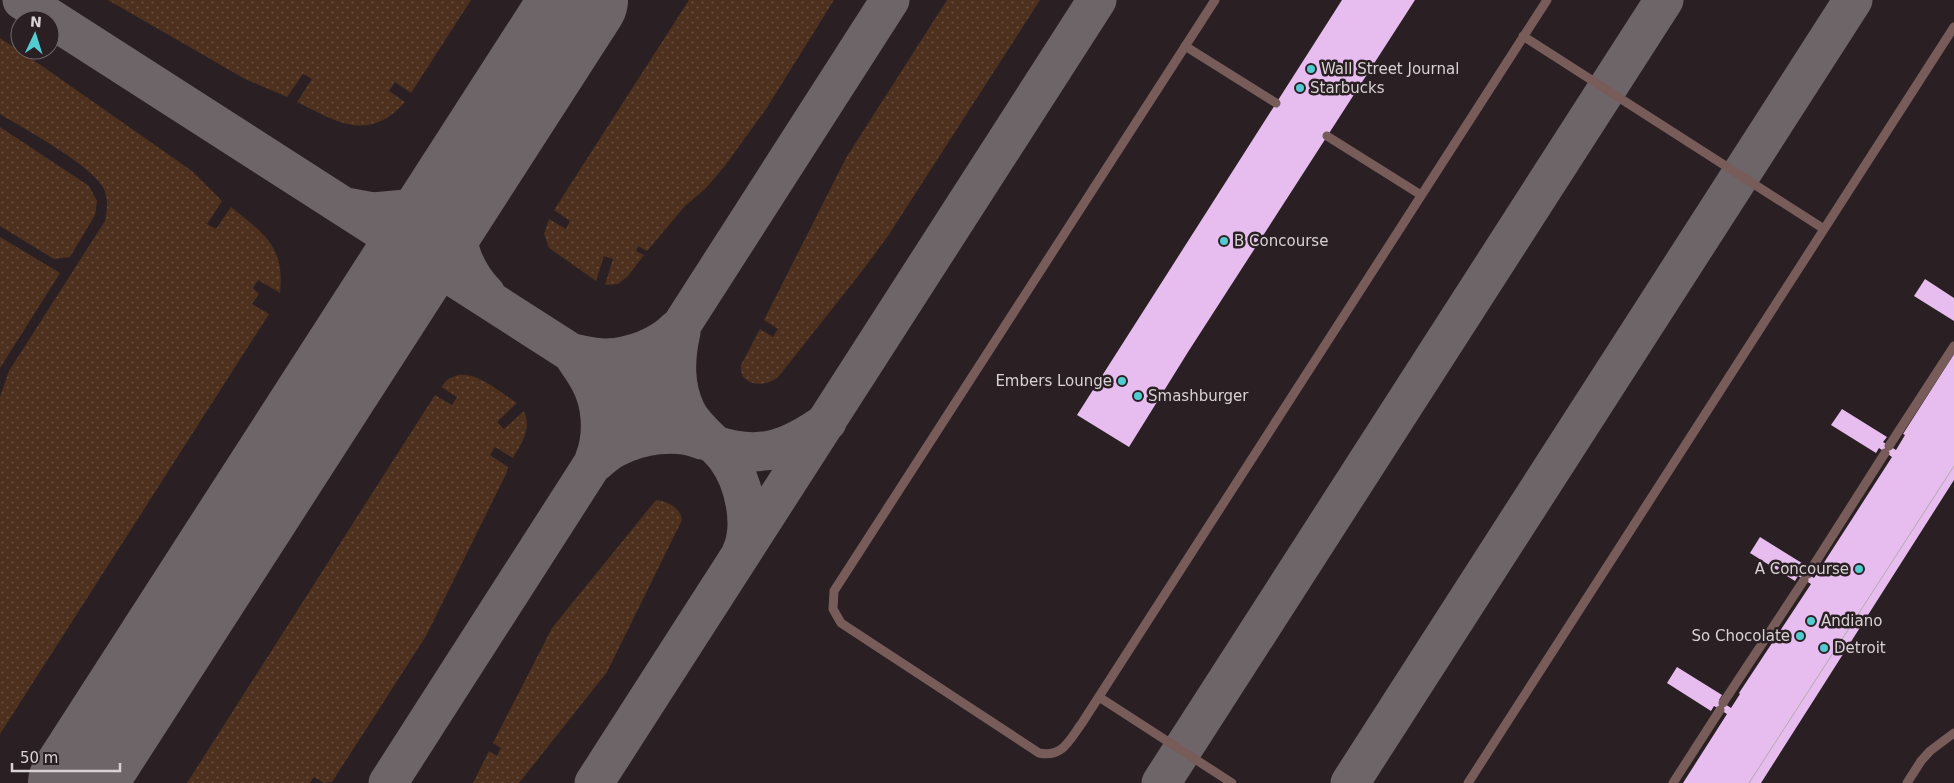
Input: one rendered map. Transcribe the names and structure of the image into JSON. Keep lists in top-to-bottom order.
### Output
{
  "places": [
    "Wall Street Journal",
    "Starbucks",
    "B Concourse",
    "Embers Lounge",
    "Smashburger",
    "A Concourse",
    "Andiano",
    "So Chocolate",
    "Detroit"
  ],
  "scale_bar": "50 m",
  "north": "top"
}
